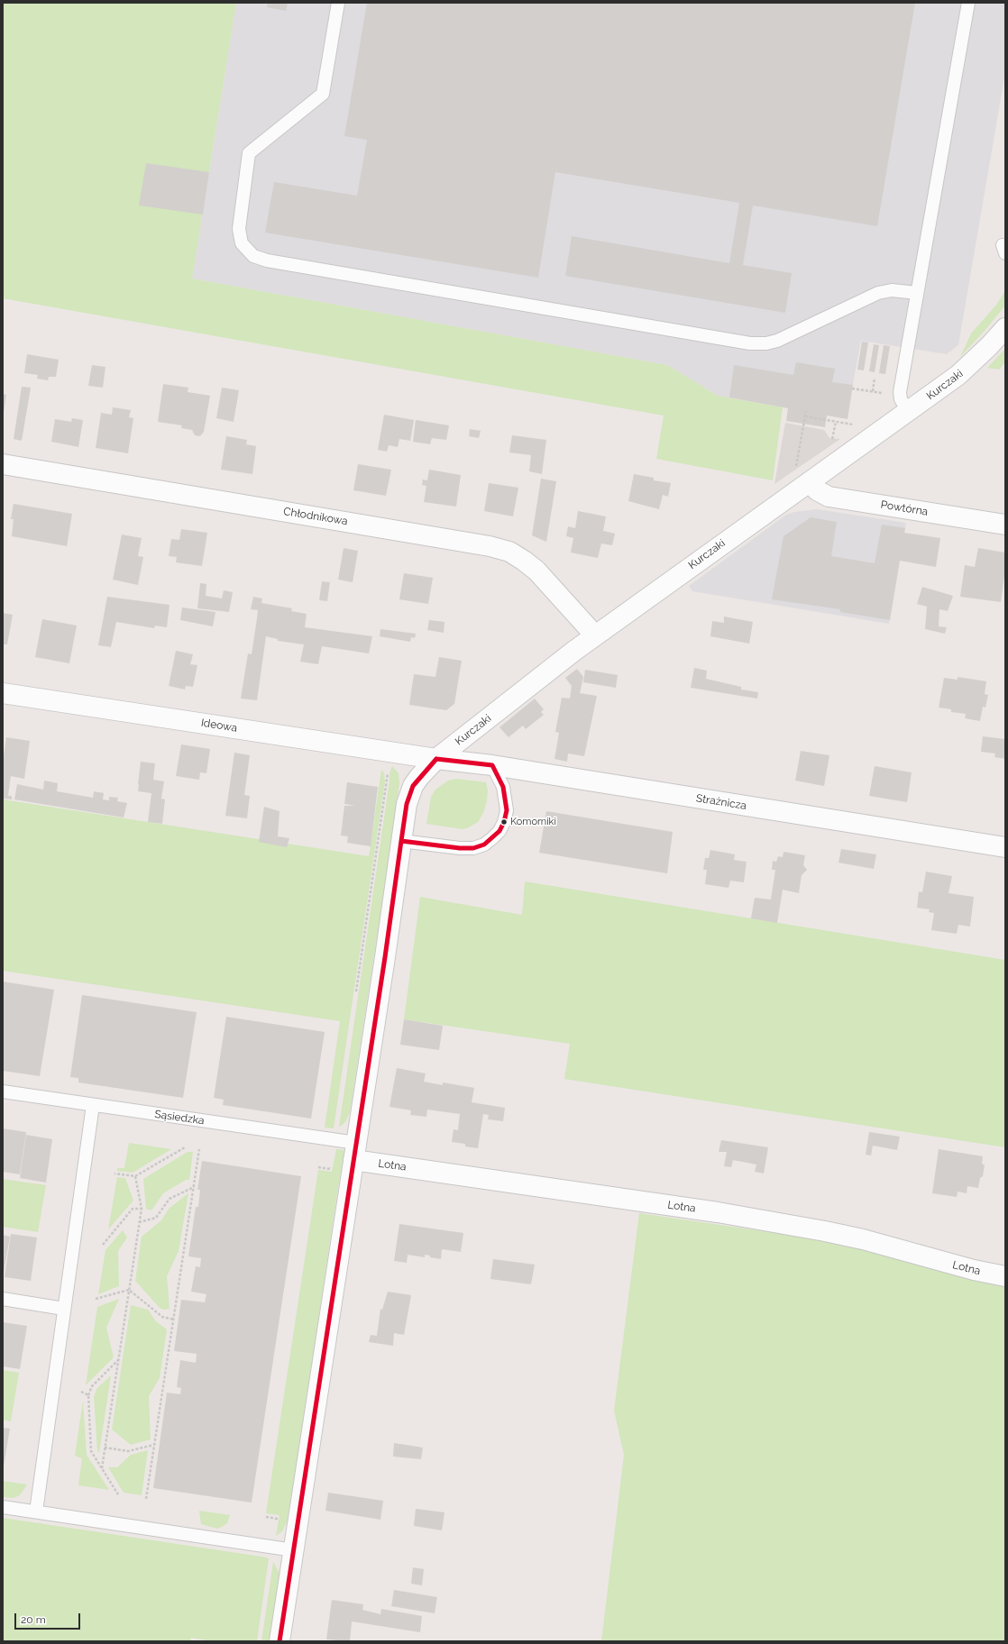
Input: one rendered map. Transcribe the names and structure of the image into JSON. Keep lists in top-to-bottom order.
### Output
{
  "streets": {
    "street": [
      "Kurczaki",
      "Powtórna",
      "Chłodnikowa",
      "Ideowa",
      "Strażnicza",
      "Lotna"
    ],
    "lane": ["Sąsiedzka"]
  },
  "crossings": [
    ["Kurczaki", "Powtórna"],
    ["Kurczaki", "Chłodnikowa"],
    ["Kurczaki", "Ideowa"],
    ["Kurczaki", "Strażnicza"],
    ["Kurczaki", "Sąsiedzka"],
    ["Kurczaki", "Lotna"],
    ["Ideowa", "Strażnicza"],
    ["Sąsiedzka", "Lotna"]
  ],
  "places": ["Komorniki"],
  "scale_bar": "20 m"
}
